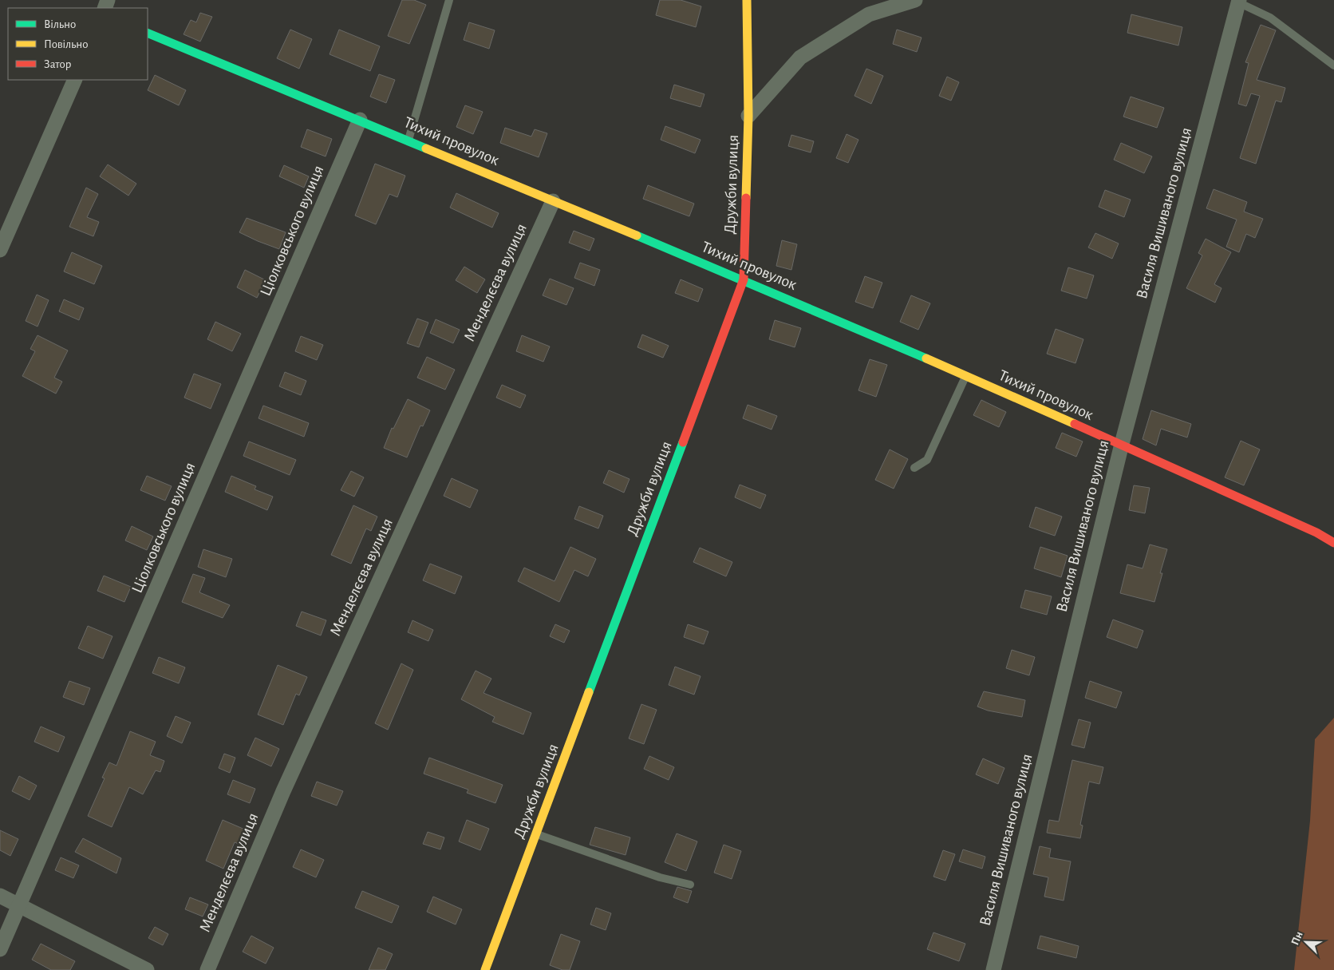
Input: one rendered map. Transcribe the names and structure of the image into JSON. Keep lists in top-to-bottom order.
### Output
{
  "streets": {
    "street": [
      "Тихий провулок",
      "Дружби вулиця",
      "Василя Вишиваного вулиця",
      "Ціолковського вулиця",
      "Менделєєва вулиця"
    ]
  },
  "crossings": [
    ["Тихий провулок", "Дружби вулиця"],
    ["Тихий провулок", "Василя Вишиваного вулиця"],
    ["Тихий провулок", "Ціолковського вулиця"],
    ["Тихий провулок", "Менделєєва вулиця"]
  ],
  "legend": ["Вільно", "Повільно", "Затор"],
  "north": "top left"
}
